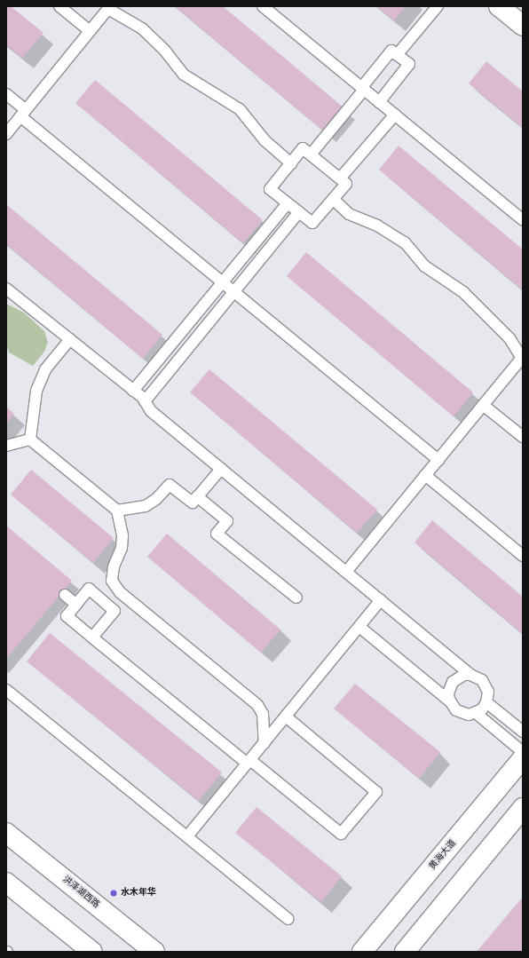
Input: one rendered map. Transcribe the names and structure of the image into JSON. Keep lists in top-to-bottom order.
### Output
{
  "streets": {
    "street": ["黄海大道", "洪泽湖西路"]
  },
  "places": ["水木年华"]
}
